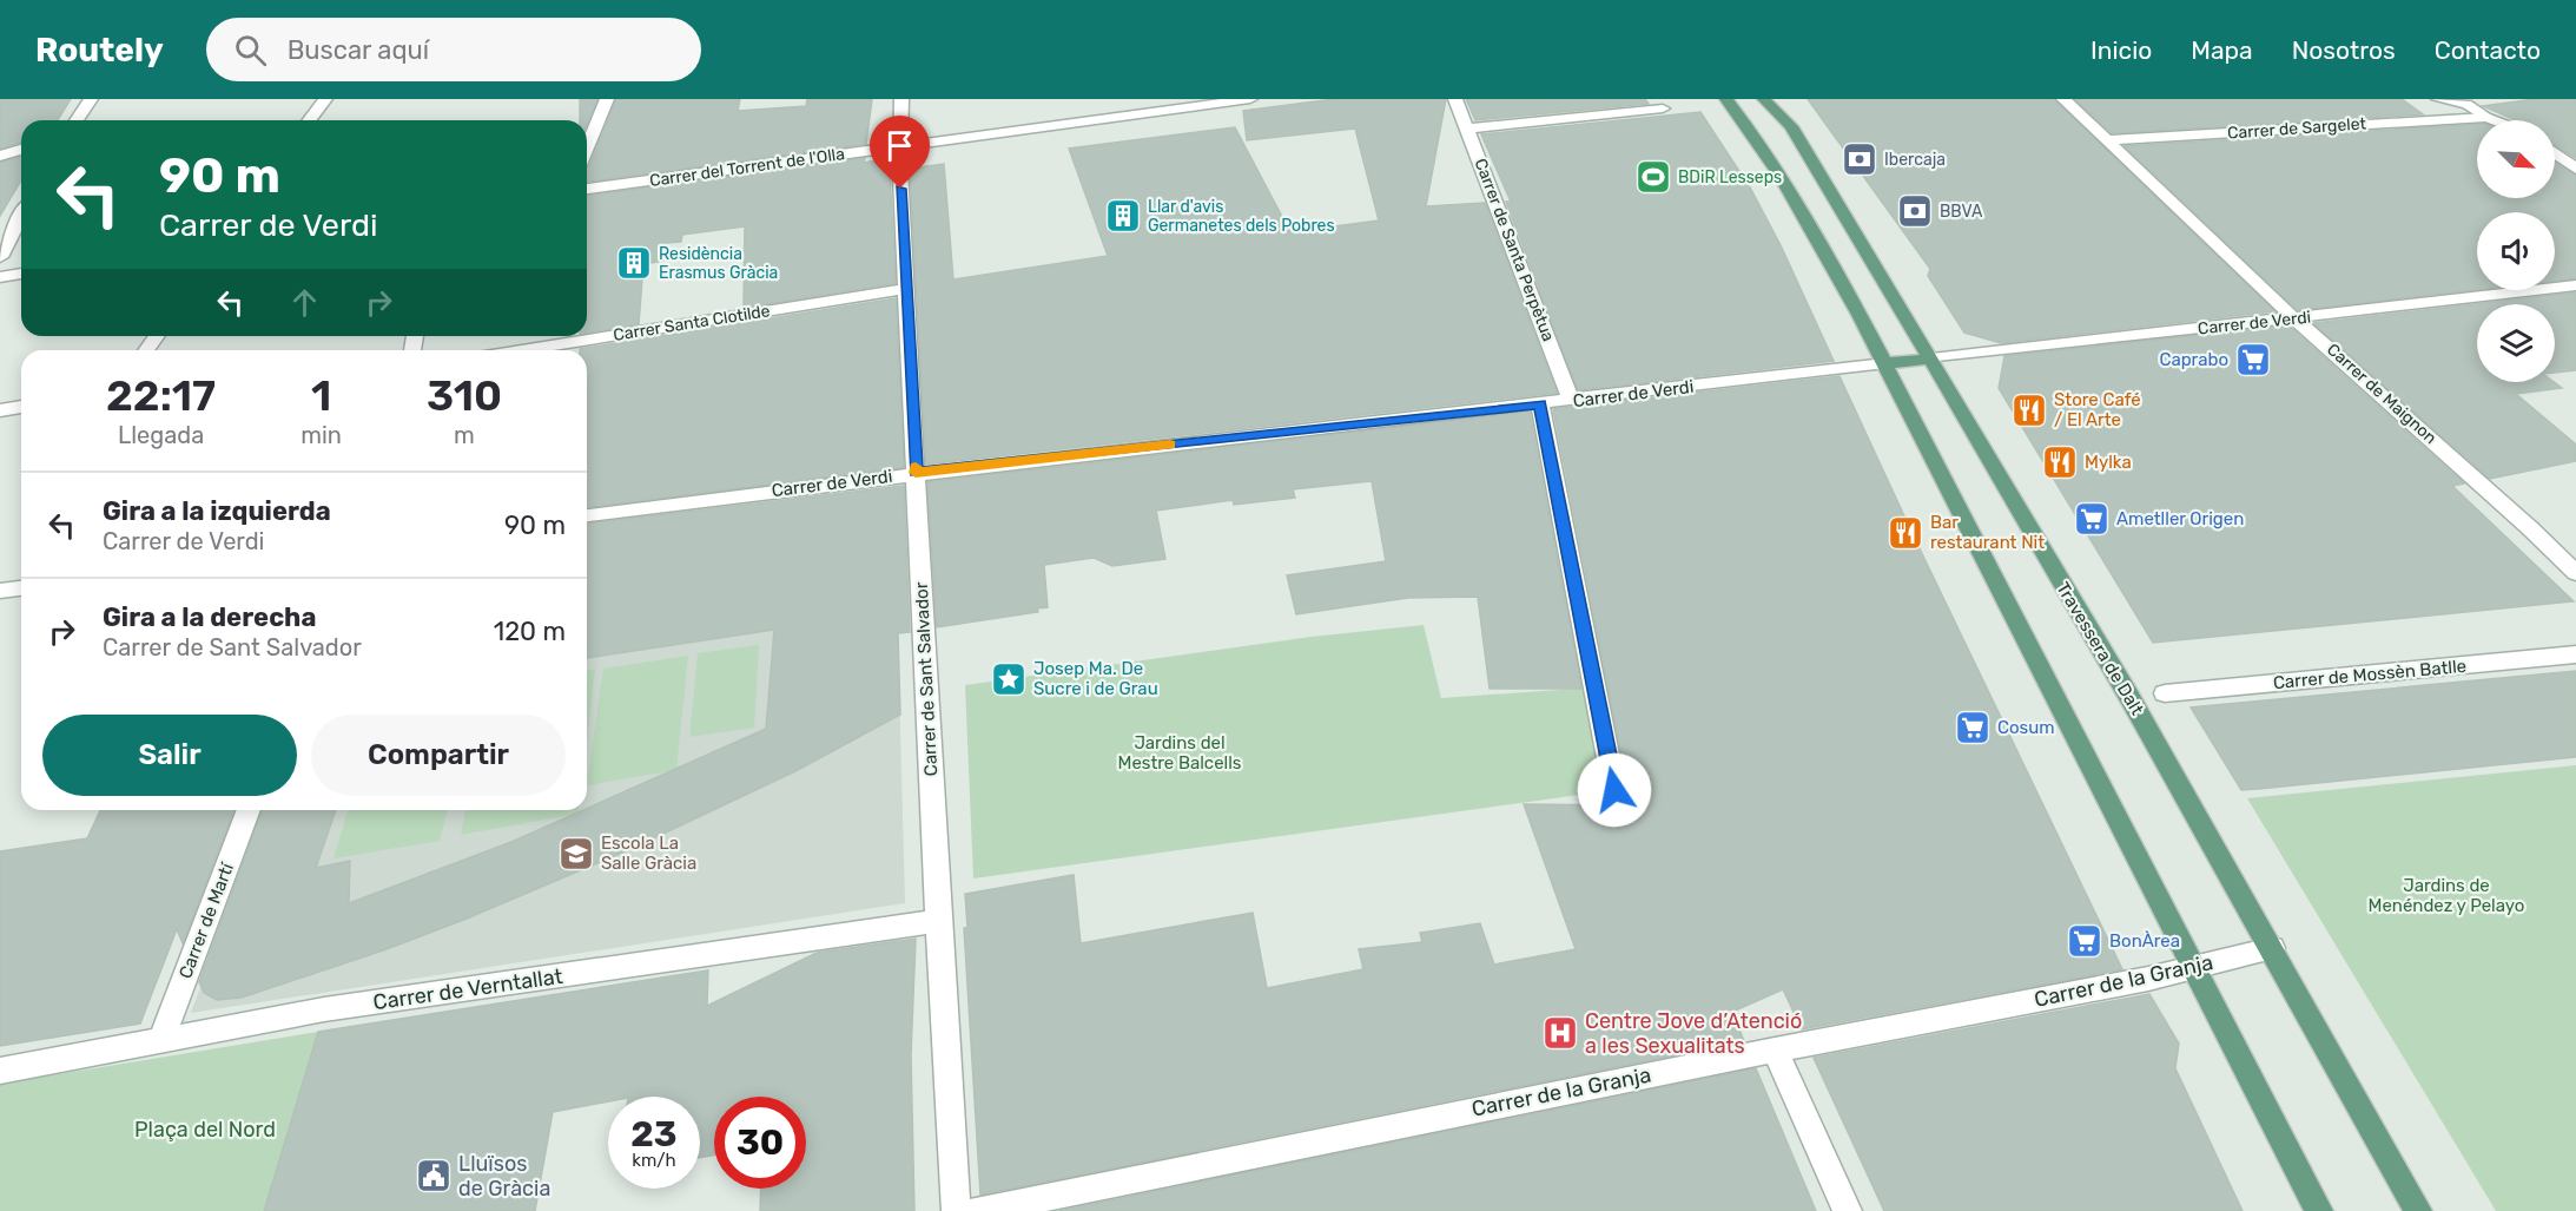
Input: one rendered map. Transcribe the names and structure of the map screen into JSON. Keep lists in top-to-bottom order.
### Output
{
  "streets": {
    "main road": ["Travessera de Dalt"],
    "street": [
      "Carrer de Sargelet",
      "Carrer del Torrent de l'Olla",
      "Carrer de Santa Perpètua",
      "Carrer Santa Clotilde",
      "Carrer de Verdi",
      "Carrer de Maignon",
      "Carrer de Mossèn Batlle",
      "Carrer de Sant Salvador",
      "Carrer de Martí",
      "Carrer de la Granja",
      "Carrer de Verntallat"
    ]
  },
  "crossings": [
    ["Carrer de Sargelet", "Carrer de Maignon"],
    ["Carrer del Torrent de l'Olla", "Carrer de Sant Salvador"],
    ["Carrer de Santa Perpètua", "Carrer de Verdi"],
    ["Carrer Santa Clotilde", "Carrer de Sant Salvador"],
    ["Carrer de Verdi", "Carrer de Maignon"],
    ["Carrer de Verdi", "Travessera de Dalt"],
    ["Carrer de Verdi", "Carrer de Sant Salvador"],
    ["Travessera de Dalt", "Carrer de la Granja"],
    ["Carrer de Sant Salvador", "Carrer de Verntallat"],
    ["Carrer de Martí", "Carrer de Verntallat"]
  ],
  "parks": ["Jardins del Mestre Balcells", "Jardins de Menéndez y Pelayo", "Plaça del Nord"],
  "places": {
    "bank": ["Ibercaja", "BBVA"],
    "sports": ["BDiR Lesseps"],
    "building": ["Llar d'avis Germanetes dels Pobres", "Residència Erasmus Gràcia"],
    "supermarket": [
      "Caprabo",
      "Ametller Origen",
      "Cosum",
      "BonÀrea"
    ],
    "restaurant": ["Store Café / El Arte", "Mylka", "Bar restaurant Nit"],
    "place": ["Josep Ma. De Sucre i de Grau"],
    "school or university": ["Escola La Salle Gràcia"],
    "hospital": ["Centre Jove d’Atenció a les Sexualitats"],
    "public building": ["Lluïsos de Gràcia"]
  },
  "north": "bottom right",
  "page": {
    "header": "Routely",
    "search": "Buscar aquí",
    "nav": [
      "Inicio",
      "Mapa",
      "Nosotros",
      "Contacto"
    ],
    "turn": ["90 m", "Carrer de Verdi"],
    "eta": [
      "22:17",
      "Llegada",
      "1",
      "min",
      "310",
      "m"
    ],
    "list": [
      {
        "name": "Gira a la izquierda",
        "note": "Carrer de Verdi",
        "value": "90 m"
      },
      {
        "name": "Gira a la derecha",
        "note": "Carrer de Sant Salvador",
        "value": "120 m"
      }
    ],
    "buttons": ["Salir", "Compartir"],
    "speed": "23 km/h",
    "limit": "30"
  }
}
